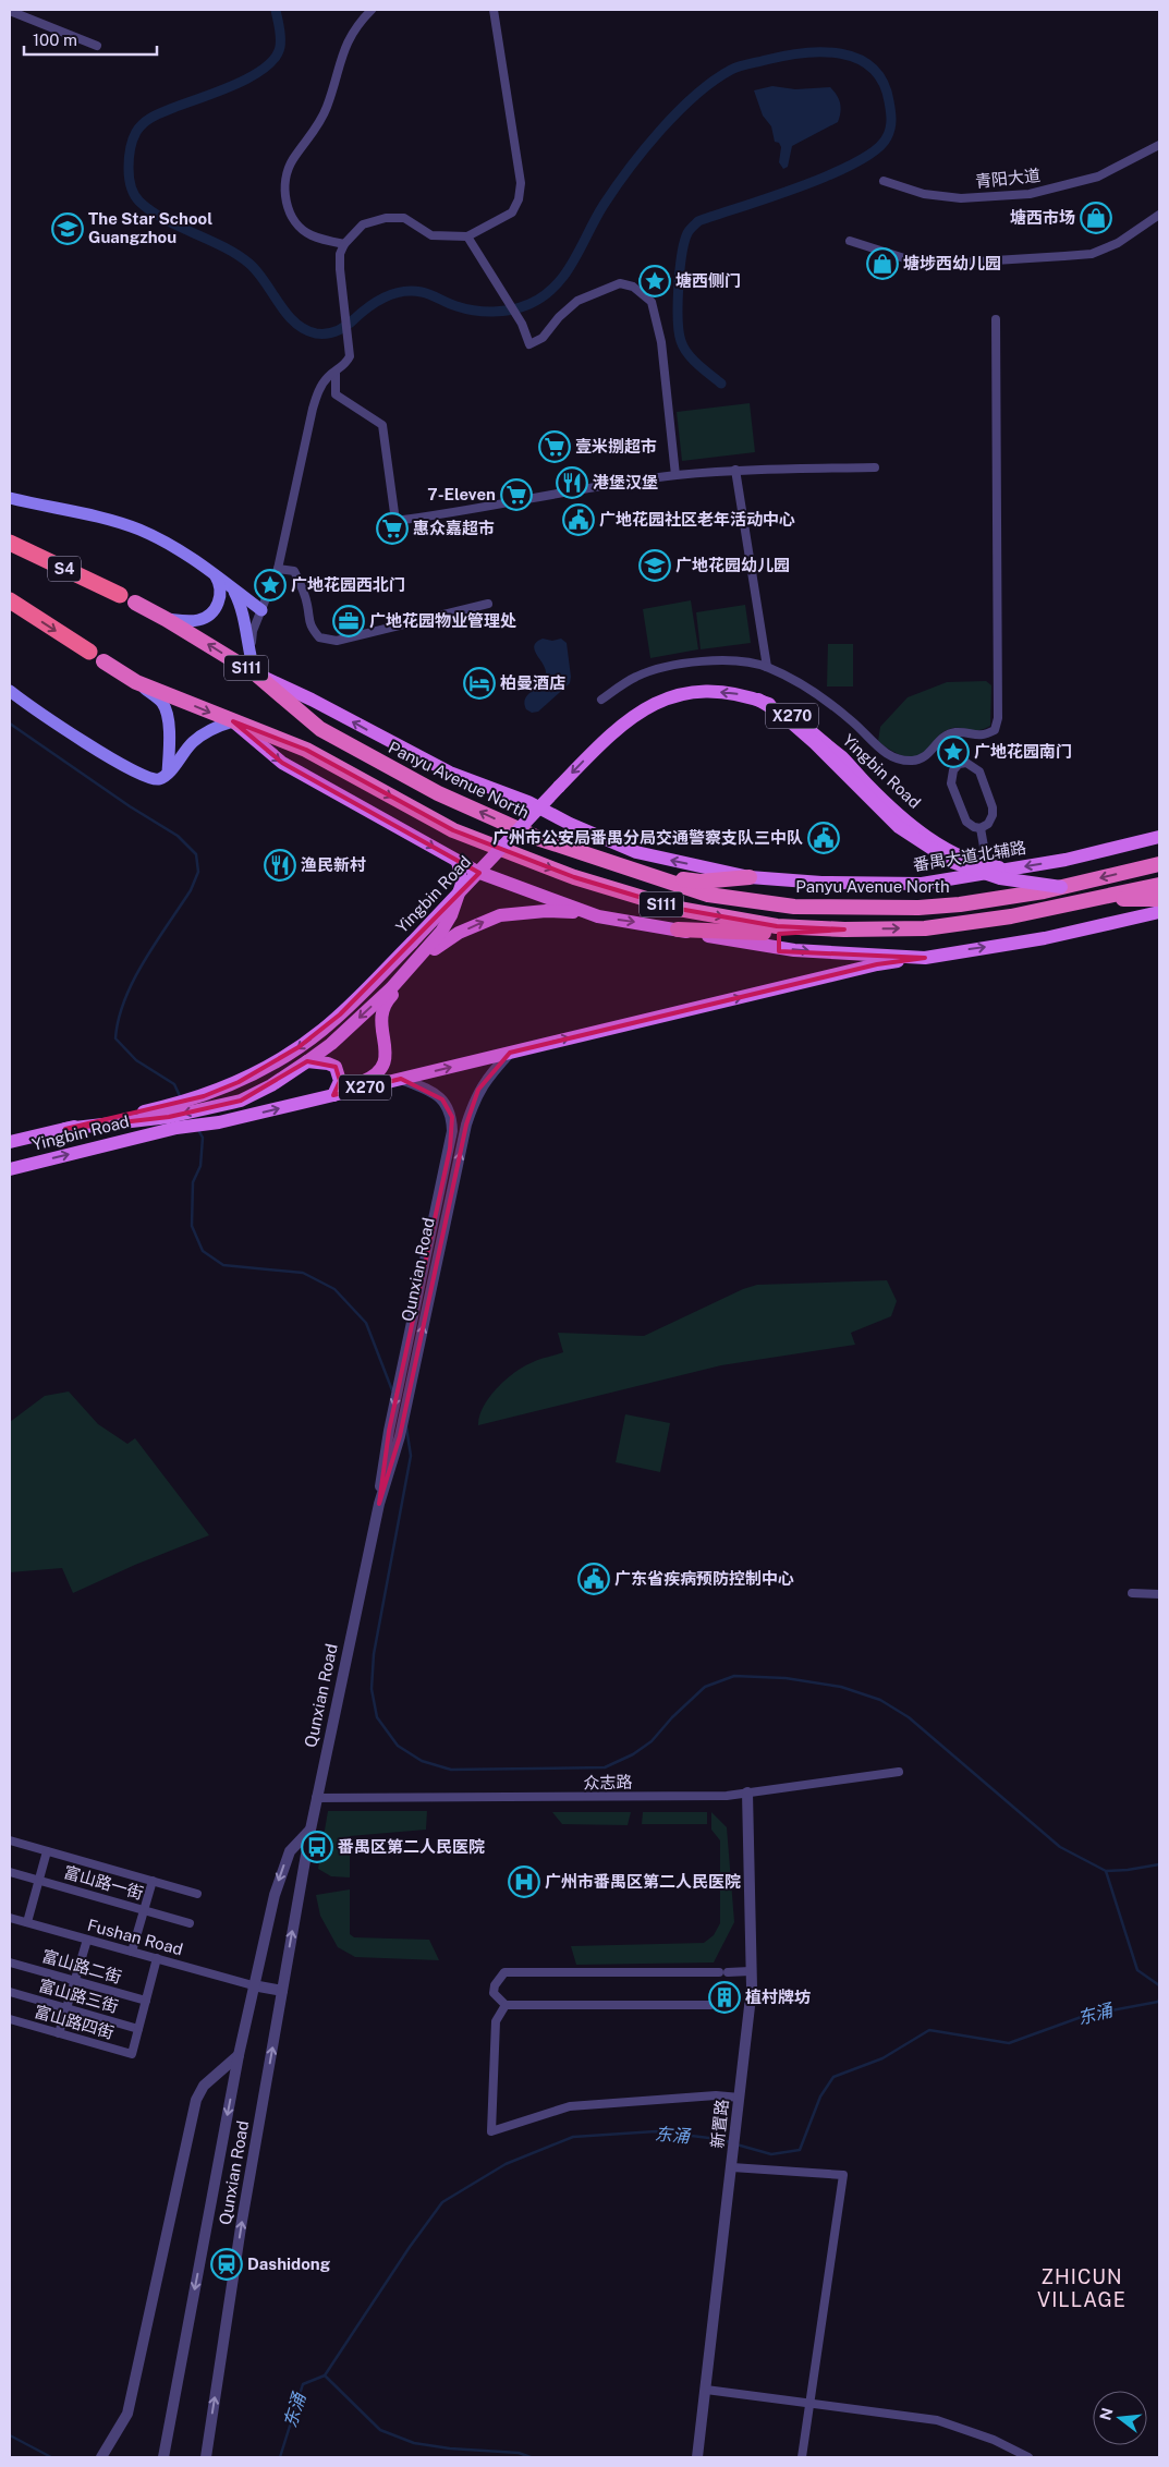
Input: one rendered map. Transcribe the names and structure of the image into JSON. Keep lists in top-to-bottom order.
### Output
{
  "streets": {
    "highway": ["S4", "S111", "Panyu Avenue North"],
    "main road": ["X270", "Yingbin Road", "番禺大道北辅路"],
    "street": [
      "青阳大道",
      "Qunxian Road",
      "众志路",
      "富山路一街",
      "Fushan Road",
      "富山路二街",
      "富山路三街",
      "富山路四街",
      "新置路"
    ]
  },
  "crossings": [
    ["Yingbin Road", "番禺大道北辅路"],
    ["Yingbin Road", "Qunxian Road"],
    ["Panyu Avenue North", "番禺大道北辅路"],
    ["Qunxian Road", "众志路"],
    ["Qunxian Road", "Fushan Road"],
    ["众志路", "新置路"],
    ["富山路三街", "富山路四街"]
  ],
  "districts": ["ZHICUN VILLAGE"],
  "water": ["东涌"],
  "places": {
    "shop": ["塘西市场", "塘埗西幼儿园"],
    "school or university": ["The Star School Guangzhou", "广地花园幼儿园"],
    "place": ["塘西侧门", "广地花园西北门", "广地花园南门"],
    "supermarket": ["壹米捌超市", "7-Eleven", "惠众嘉超市"],
    "restaurant": ["港堡汉堡", "渔民新村"],
    "public building": ["广地花园社区老年活动中心", "广州市公安局番禺分局交通警察支队三中队", "广东省疾病预防控制中心"],
    "office": ["广地花园物业管理处"],
    "hotel": ["柏曼酒店"],
    "bus stop": ["番禺区第二人民医院"],
    "hospital": ["广州市番禺区第二人民医院"],
    "building": ["植村牌坊"],
    "station": ["Dashidong"]
  },
  "scale_bar": "100 m",
  "north": "left"
}
